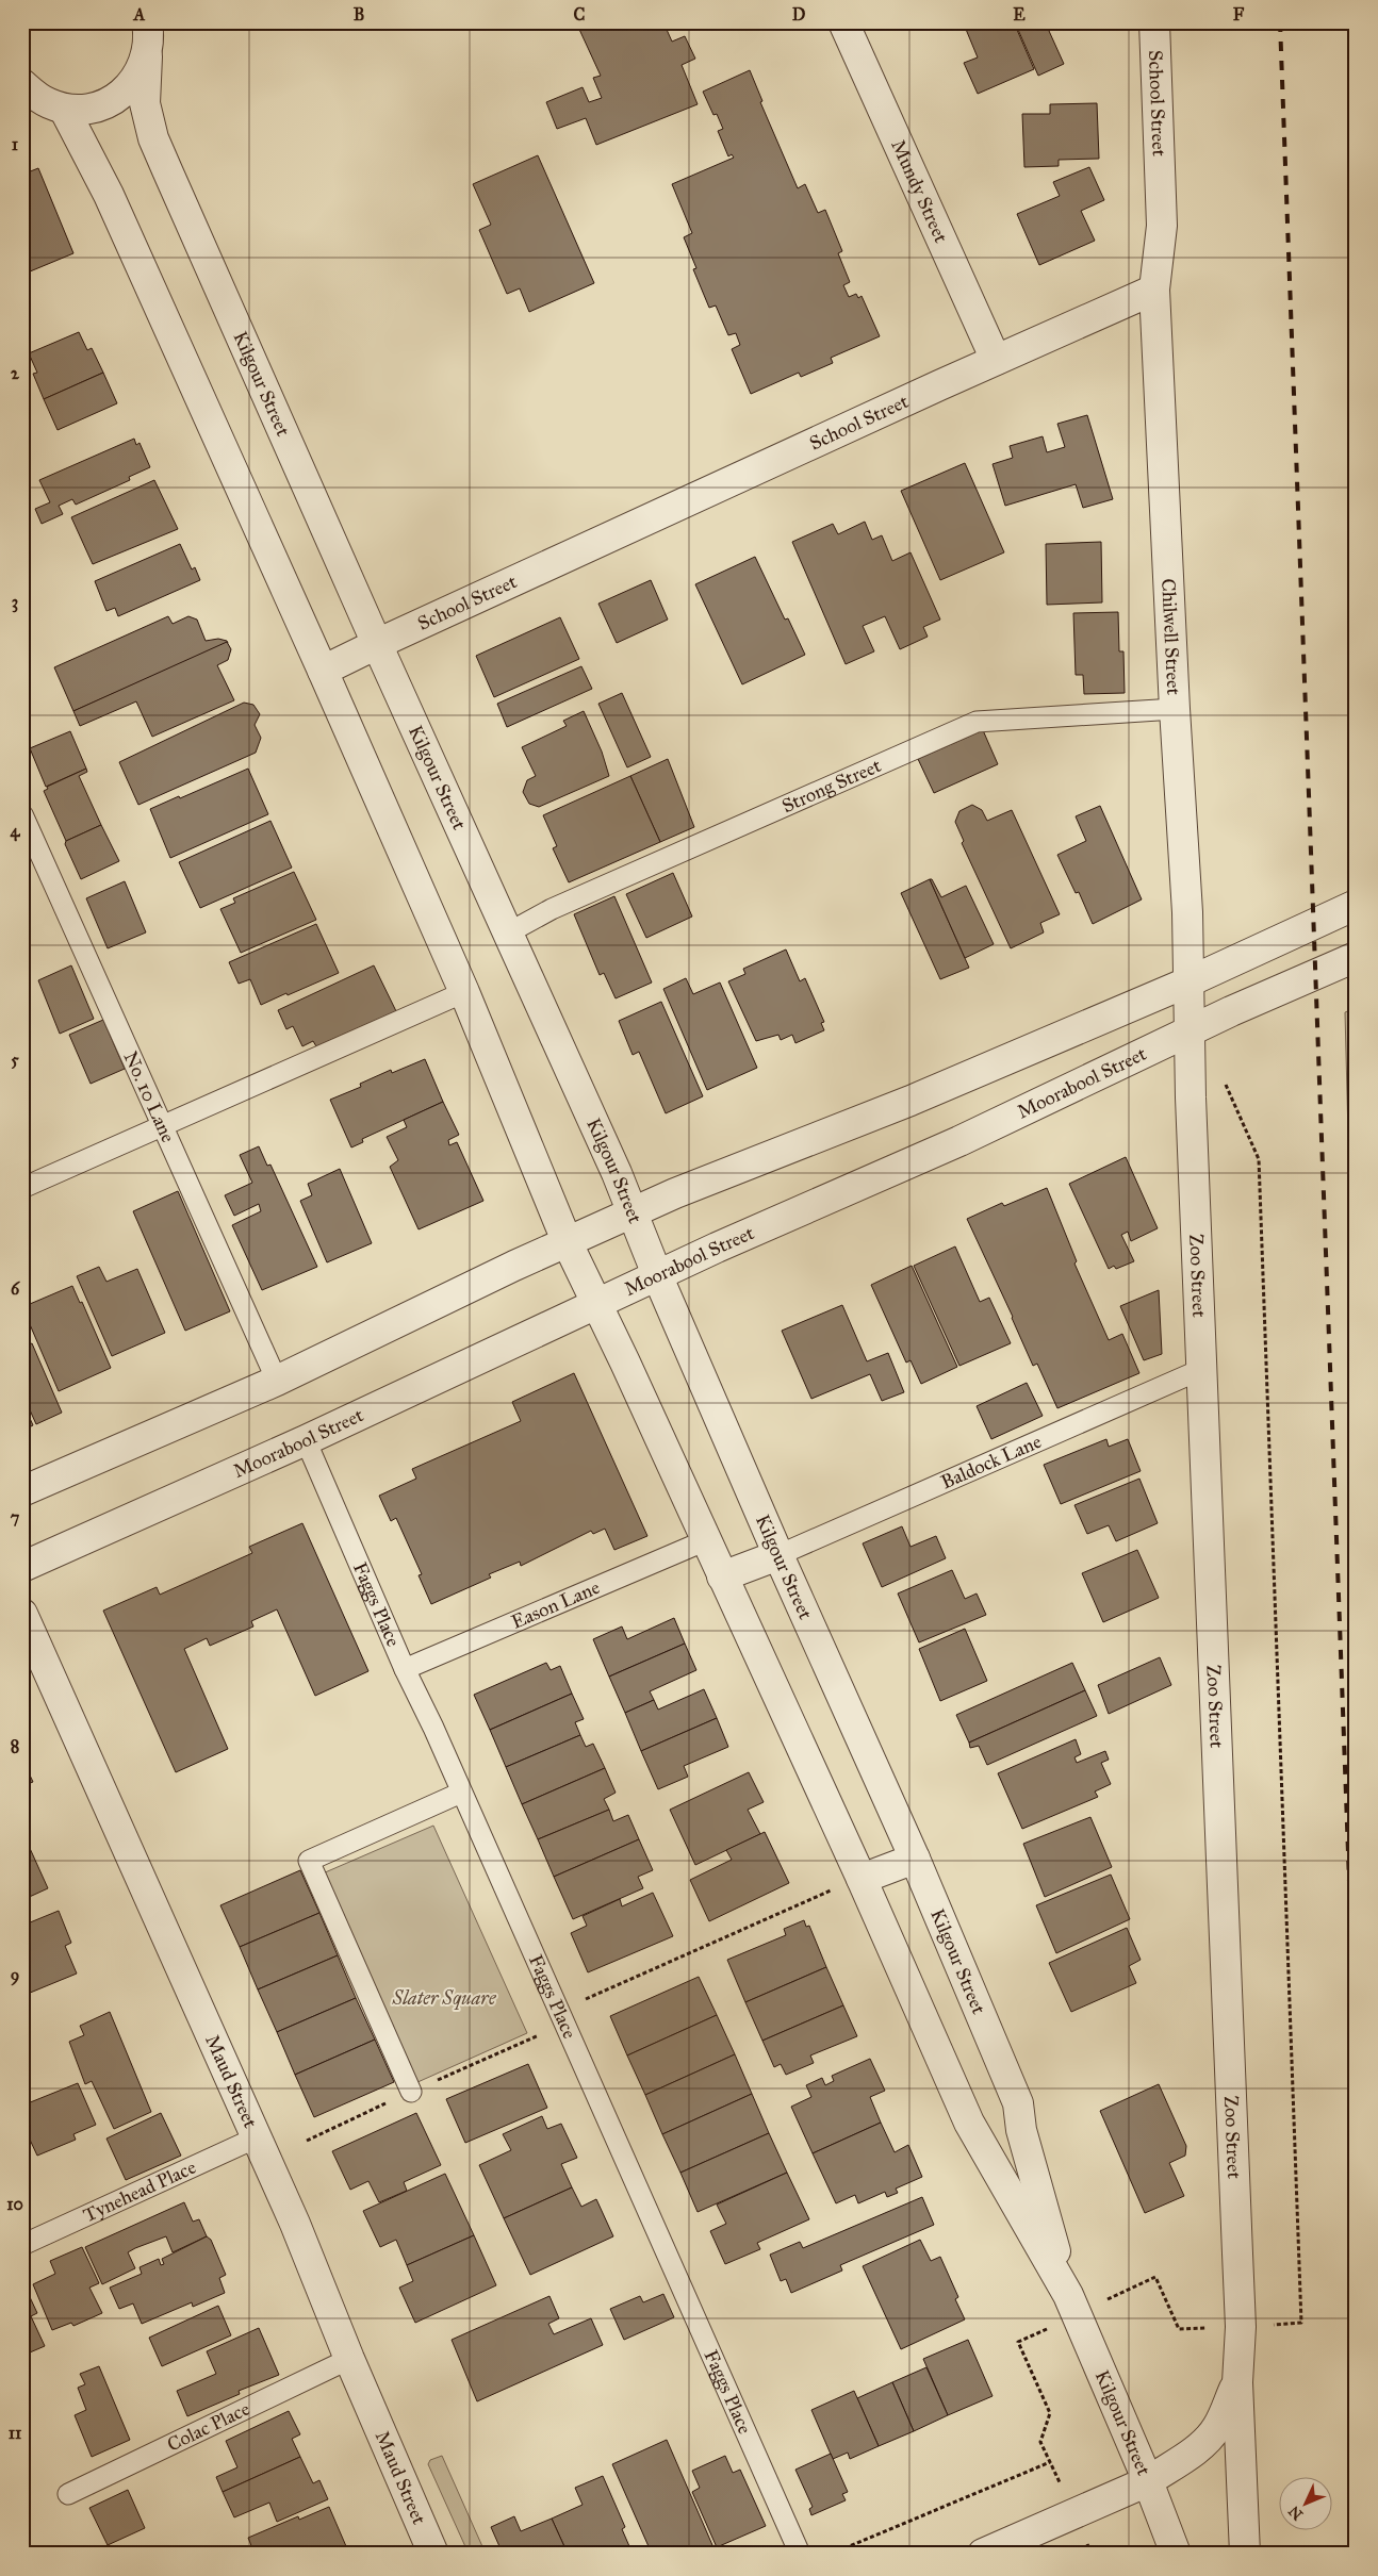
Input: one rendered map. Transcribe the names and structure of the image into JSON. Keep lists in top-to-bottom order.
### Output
{
  "streets": {
    "street": [
      "School Street",
      "Mundy Street",
      "Kilgour Street",
      "Chilwell Street",
      "Moorabool Street",
      "Zoo Street",
      "Maud Street"
    ],
    "lane": [
      "Strong Street",
      "No. 10 Lane",
      "Baldock Lane",
      "Faggs Place",
      "Eason Lane",
      "Tynehead Place",
      "Colac Place"
    ]
  },
  "crossings": [
    ["School Street", "Mundy Street"],
    ["School Street", "Kilgour Street"],
    ["School Street", "Chilwell Street"],
    ["Kilgour Street", "Strong Street"],
    ["Kilgour Street", "Moorabool Street"],
    ["Kilgour Street", "Zoo Street"],
    ["Kilgour Street", "Baldock Lane"],
    ["Kilgour Street", "Eason Lane"],
    ["Chilwell Street", "Strong Street"],
    ["Chilwell Street", "Moorabool Street"],
    ["Chilwell Street", "Zoo Street"],
    ["Moorabool Street", "Zoo Street"],
    ["Moorabool Street", "Faggs Place"],
    ["Zoo Street", "Baldock Lane"],
    ["Faggs Place", "Eason Lane"],
    ["Maud Street", "Tynehead Place"],
    ["Maud Street", "Colac Place"]
  ],
  "parks": ["Slater Square"],
  "north": "bottom left",
  "grid": {
    "columns": [
      "A",
      "B",
      "C",
      "D",
      "E",
      "F"
    ],
    "rows": [
      "1",
      "2",
      "3",
      "4",
      "5",
      "6",
      "7",
      "8",
      "9",
      "10",
      "11"
    ]
  }
}
